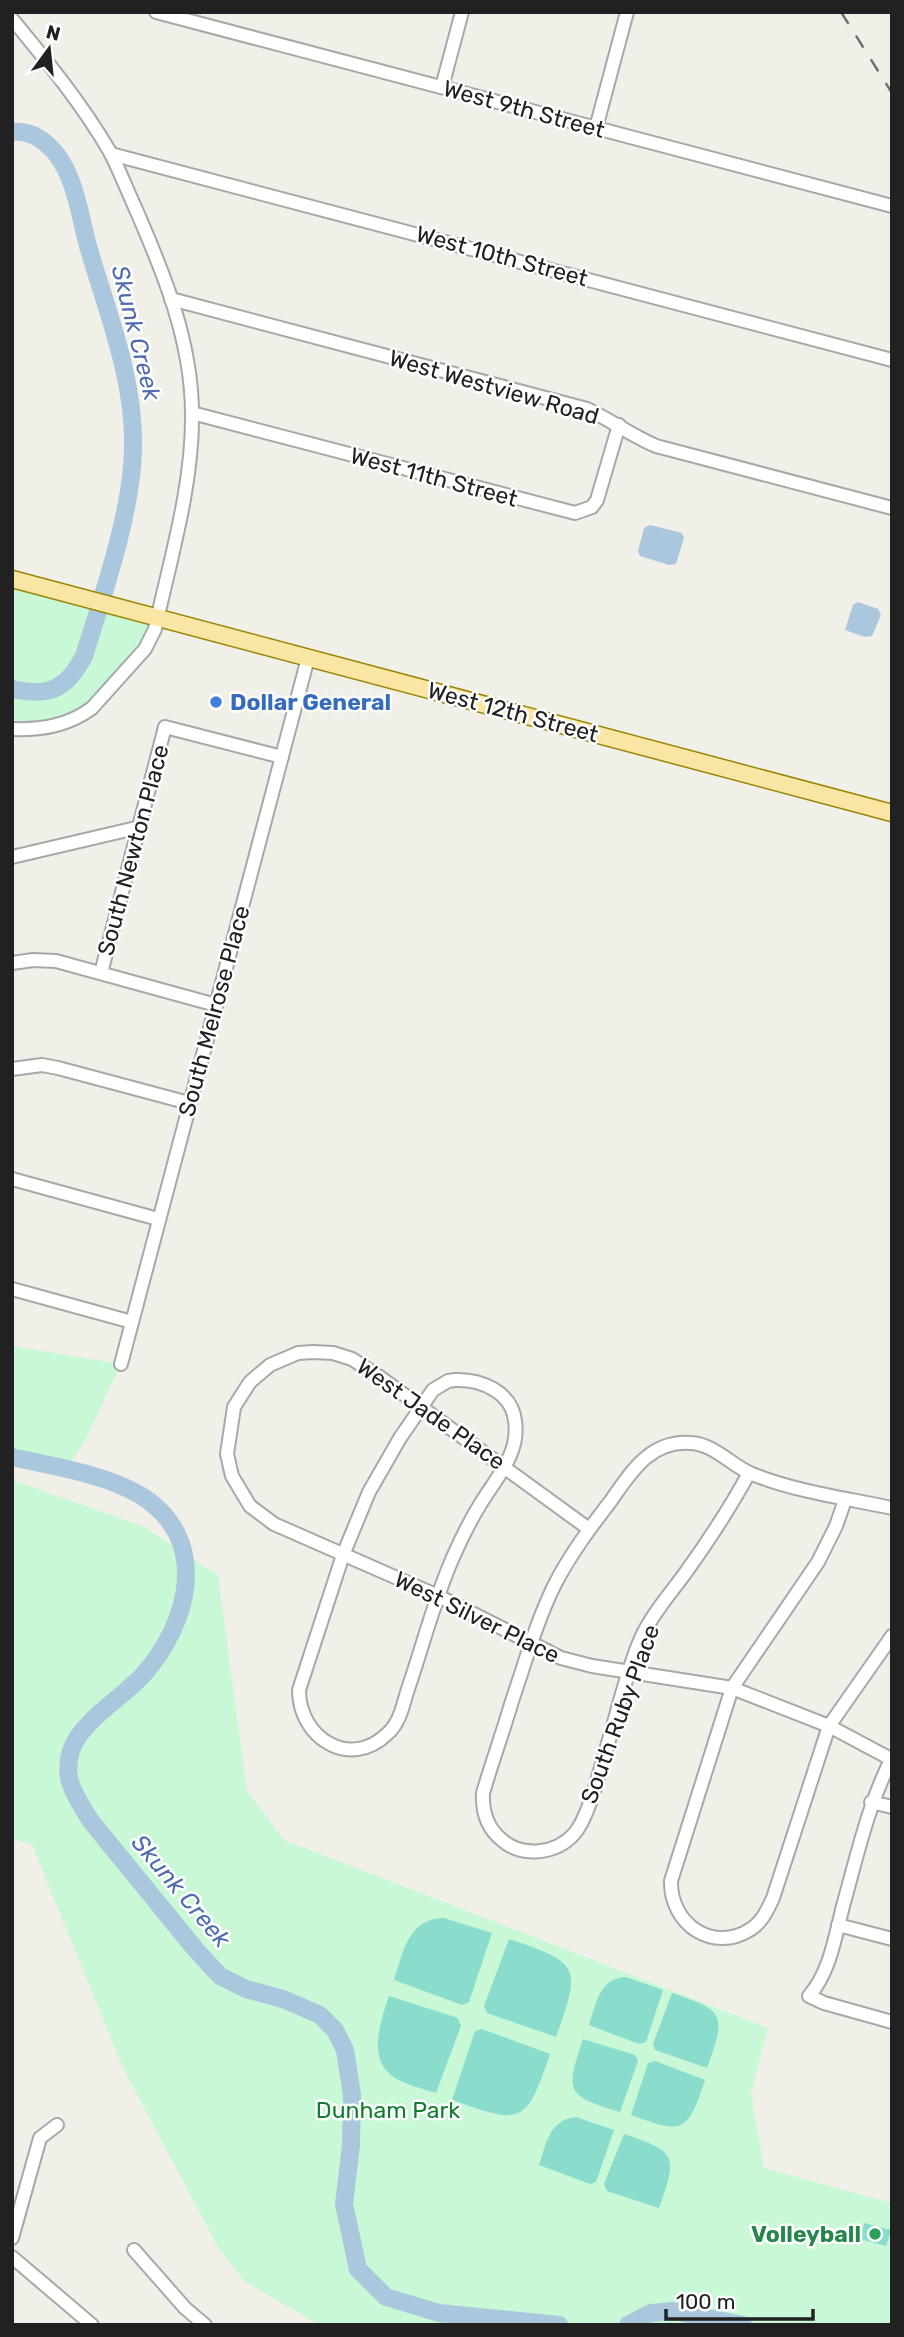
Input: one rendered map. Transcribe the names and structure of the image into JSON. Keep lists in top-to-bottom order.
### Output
{
  "streets": {
    "main road": ["West 12th Street"],
    "street": [
      "West 9th Street",
      "West 10th Street",
      "West Westview Road",
      "West 11th Street",
      "South Newton Place",
      "South Melrose Place",
      "West Jade Place",
      "West Silver Place",
      "South Ruby Place"
    ]
  },
  "crossings": [
    ["West Westview Road", "West 11th Street"],
    ["West 12th Street", "South Melrose Place"],
    ["South Newton Place", "South Melrose Place"],
    ["West Jade Place", "West Silver Place"],
    ["West Silver Place", "South Ruby Place"]
  ],
  "water": ["Skunk Creek"],
  "parks": ["Dunham Park"],
  "places": ["Dollar General", "Volleyball"],
  "scale_bar": "100 m",
  "north": "top"
}
